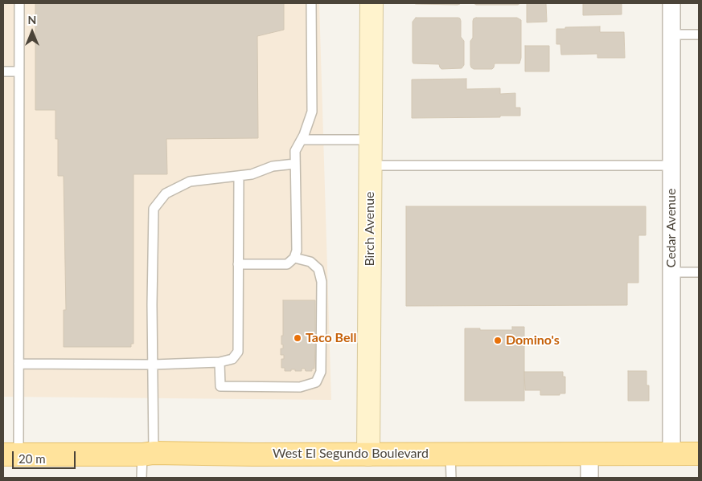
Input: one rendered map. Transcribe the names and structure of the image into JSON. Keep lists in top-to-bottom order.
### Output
{
  "streets": {
    "main road": ["West El Segundo Boulevard"],
    "street": ["Cedar Avenue", "Birch Avenue"]
  },
  "crossings": [
    ["Cedar Avenue", "West El Segundo Boulevard"],
    ["Birch Avenue", "West El Segundo Boulevard"]
  ],
  "places": ["Taco Bell", "Domino's"],
  "scale_bar": "20 m",
  "north": "top"
}
